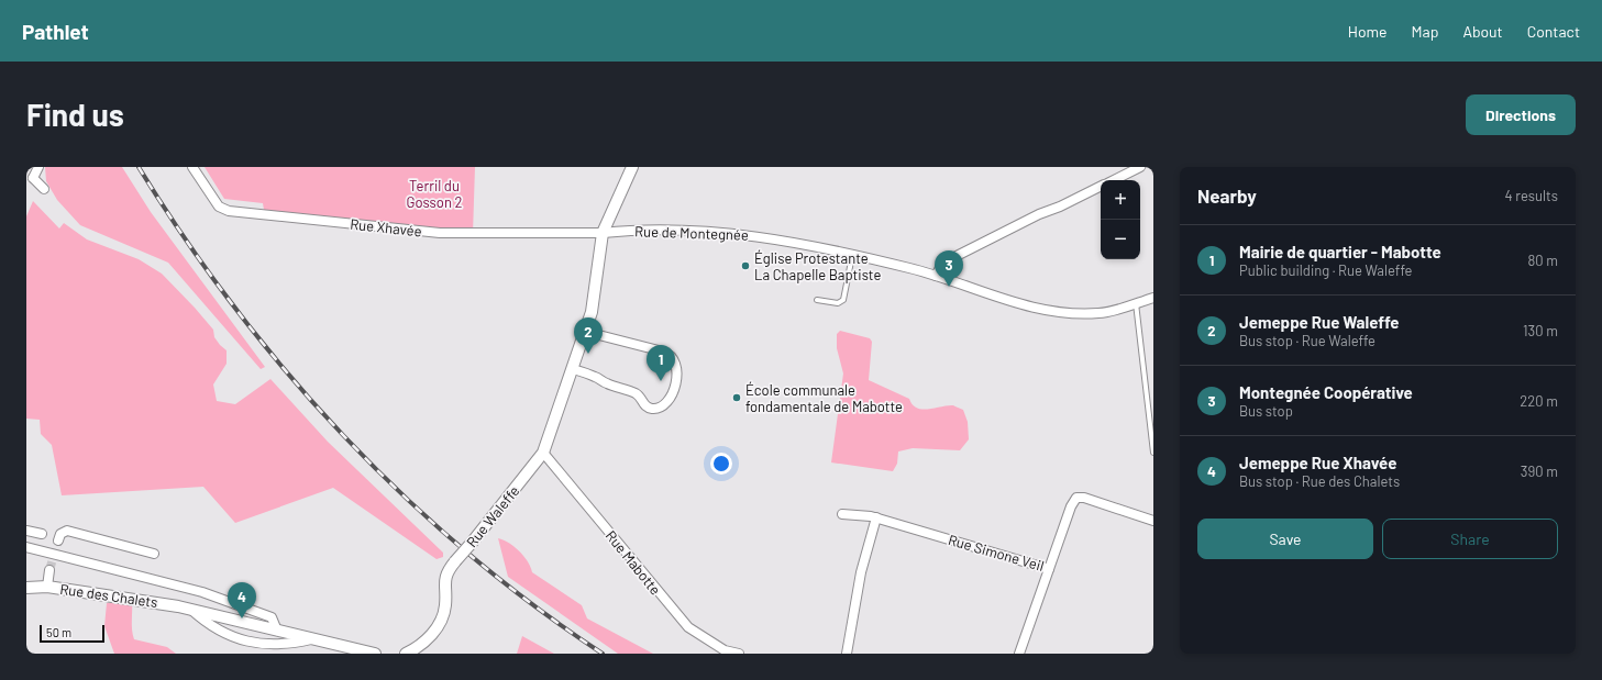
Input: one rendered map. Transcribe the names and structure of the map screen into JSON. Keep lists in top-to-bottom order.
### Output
{
  "streets": {
    "street": [
      "Rue Xhavée",
      "Rue de Montegnée",
      "Rue Waleffe",
      "Rue Simone Veil",
      "Rue Mabotte",
      "Rue des Chalets"
    ]
  },
  "crossings": [
    ["Rue Xhavée", "Rue de Montegnée"],
    ["Rue Xhavée", "Rue Waleffe"],
    ["Rue de Montegnée", "Rue Waleffe"],
    ["Rue Waleffe", "Rue Mabotte"]
  ],
  "parks": ["Terril du Gosson 2"],
  "places": ["Église Protestante La Chapelle Baptiste", "École communale fondamentale de Mabotte"],
  "scale_bar": "50 m",
  "page": {
    "header": "Pathlet",
    "nav": [
      "Home",
      "Map",
      "About",
      "Contact"
    ],
    "buttons": [
      "Directions",
      ["Save", "Share"]
    ],
    "title": "Find us",
    "heading": ["Nearby", "4 results"],
    "map_buttons": ["+", "−"],
    "list": [
      {
        "mark": "1",
        "name": "Mairie de quartier - Mabotte",
        "note": "Public building · Rue Waleffe",
        "value": "80 m"
      },
      {
        "mark": "2",
        "name": "Jemeppe Rue Waleffe",
        "note": "Bus stop · Rue Waleffe",
        "value": "130 m"
      },
      {
        "mark": "3",
        "name": "Montegnée Coopérative",
        "note": "Bus stop",
        "value": "220 m"
      },
      {
        "mark": "4",
        "name": "Jemeppe Rue Xhavée",
        "note": "Bus stop · Rue des Chalets",
        "value": "390 m"
      }
    ],
    "pins": [
      "3",
      "2",
      "1",
      "4"
    ],
    "scale": "50 m"
  }
}
